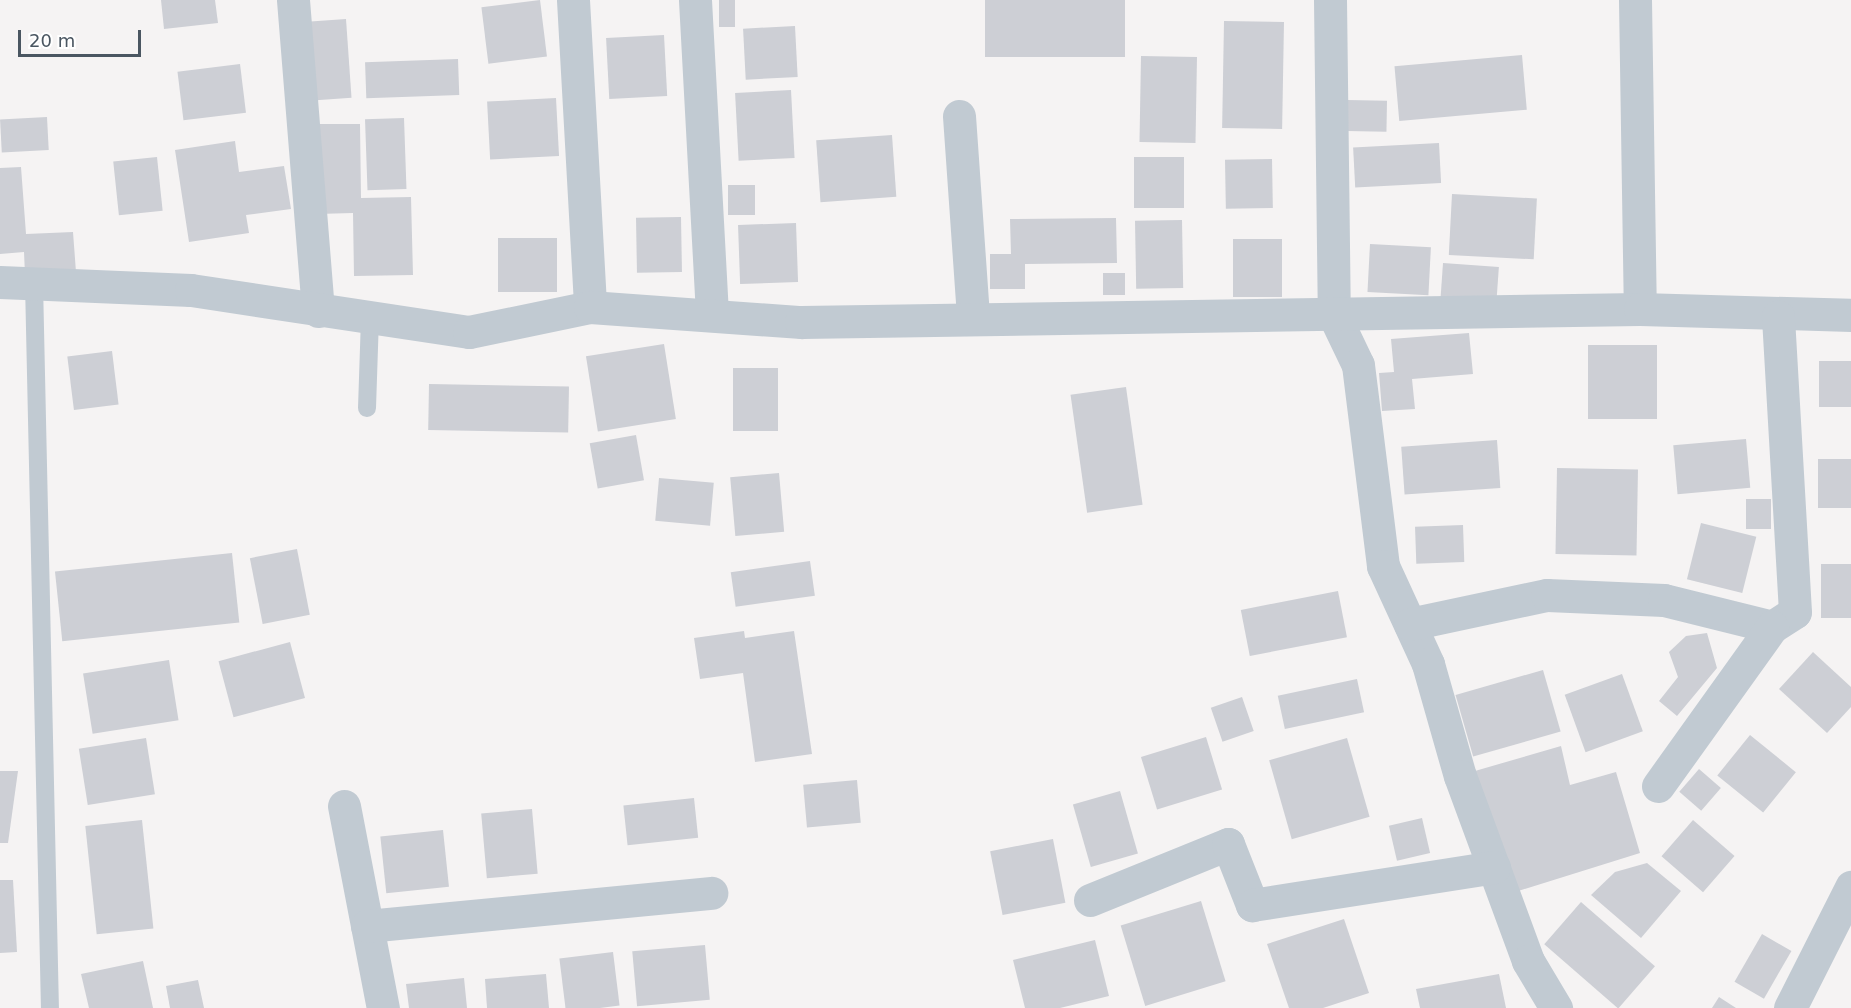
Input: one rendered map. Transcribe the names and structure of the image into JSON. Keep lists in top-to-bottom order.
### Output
{
  "scale_bar": "20 m"
}
